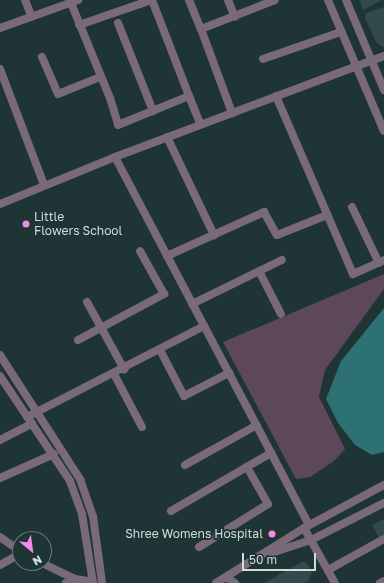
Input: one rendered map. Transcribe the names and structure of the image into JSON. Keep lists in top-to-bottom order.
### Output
{
  "places": ["Little Flowers School", "Shree Womens Hospital"],
  "scale_bar": "50 m",
  "north": "bottom right"
}
